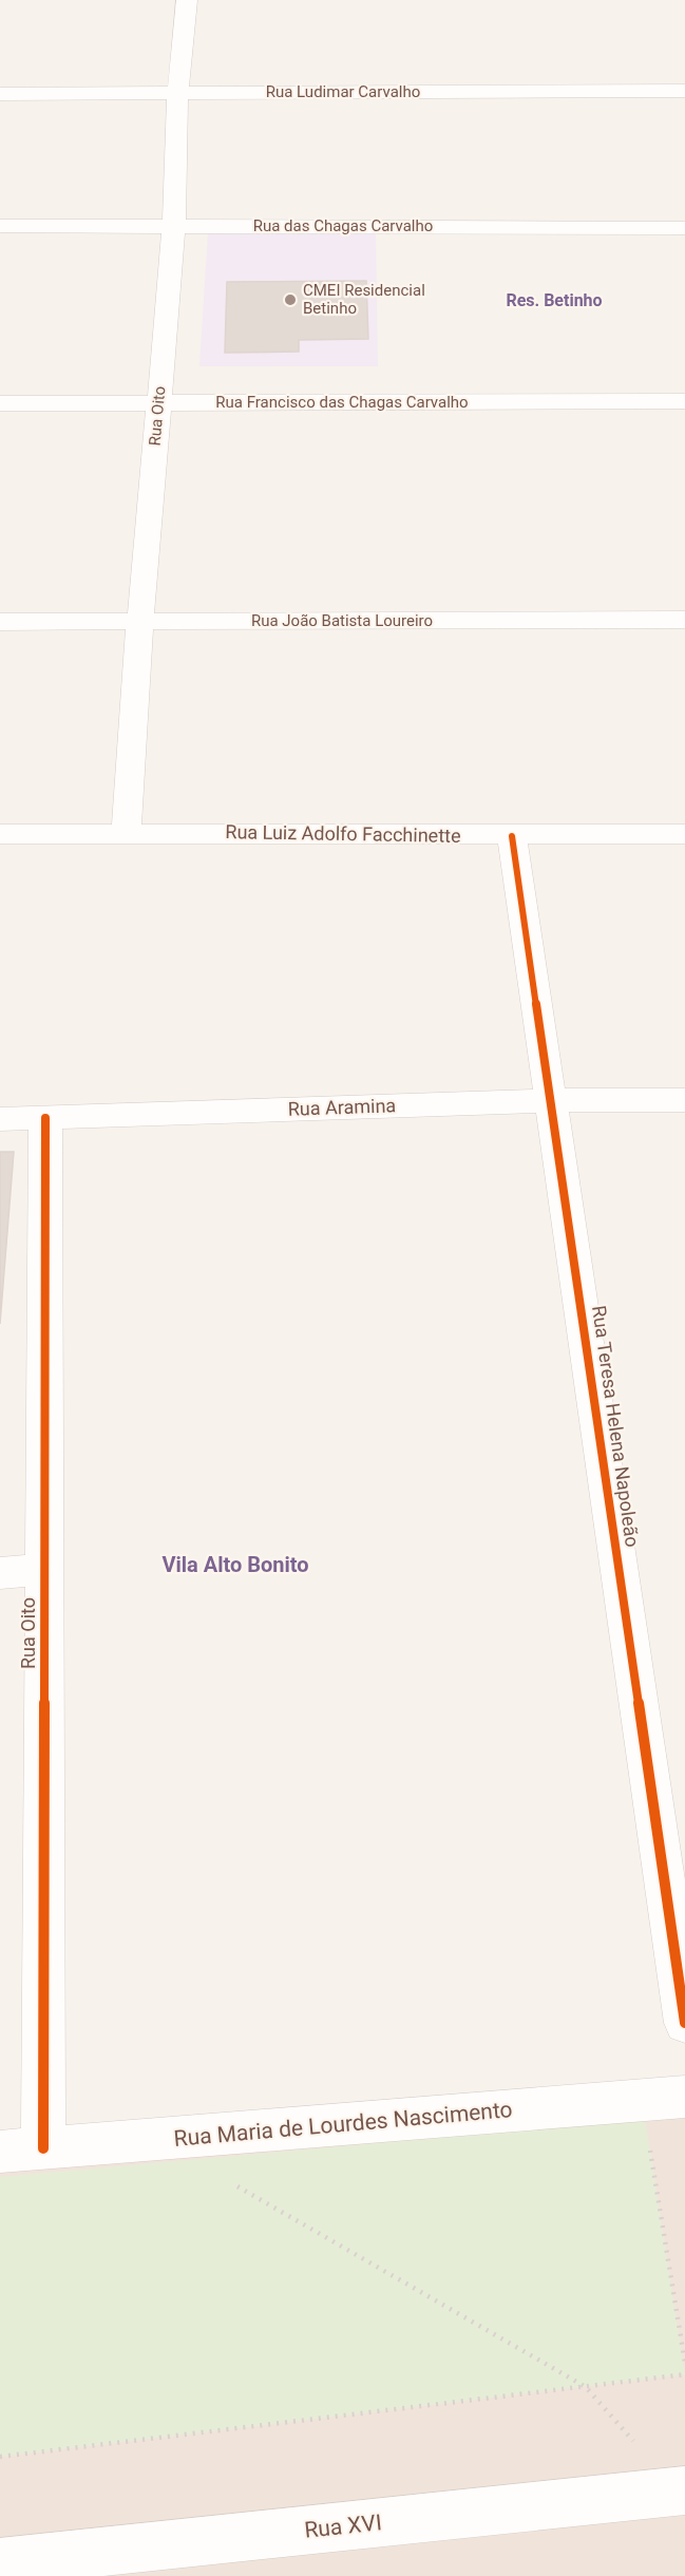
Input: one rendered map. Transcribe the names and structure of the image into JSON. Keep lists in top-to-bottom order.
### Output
{
  "streets": {
    "street": [
      "Rua Ludimar Carvalho",
      "Rua das Chagas Carvalho",
      "Rua Francisco das Chagas Carvalho",
      "Rua Oito",
      "Rua João Batista Loureiro",
      "Rua Luiz Adolfo Facchinette",
      "Rua Aramina",
      "Rua Teresa Helena Napoleão",
      "Rua Maria de Lourdes Nascimento",
      "Rua XVI"
    ]
  },
  "crossings": [
    ["Rua Ludimar Carvalho", "Rua Oito"],
    ["Rua das Chagas Carvalho", "Rua Oito"],
    ["Rua Francisco das Chagas Carvalho", "Rua Oito"],
    ["Rua Oito", "Rua João Batista Loureiro"],
    ["Rua Oito", "Rua Luiz Adolfo Facchinette"],
    ["Rua Oito", "Rua Aramina"],
    ["Rua Oito", "Rua Maria de Lourdes Nascimento"],
    ["Rua Luiz Adolfo Facchinette", "Rua Teresa Helena Napoleão"],
    ["Rua Aramina", "Rua Teresa Helena Napoleão"]
  ],
  "districts": ["Res. Betinho", "Vila Alto Bonito"],
  "places": ["CMEI Residencial Betinho"]
}
